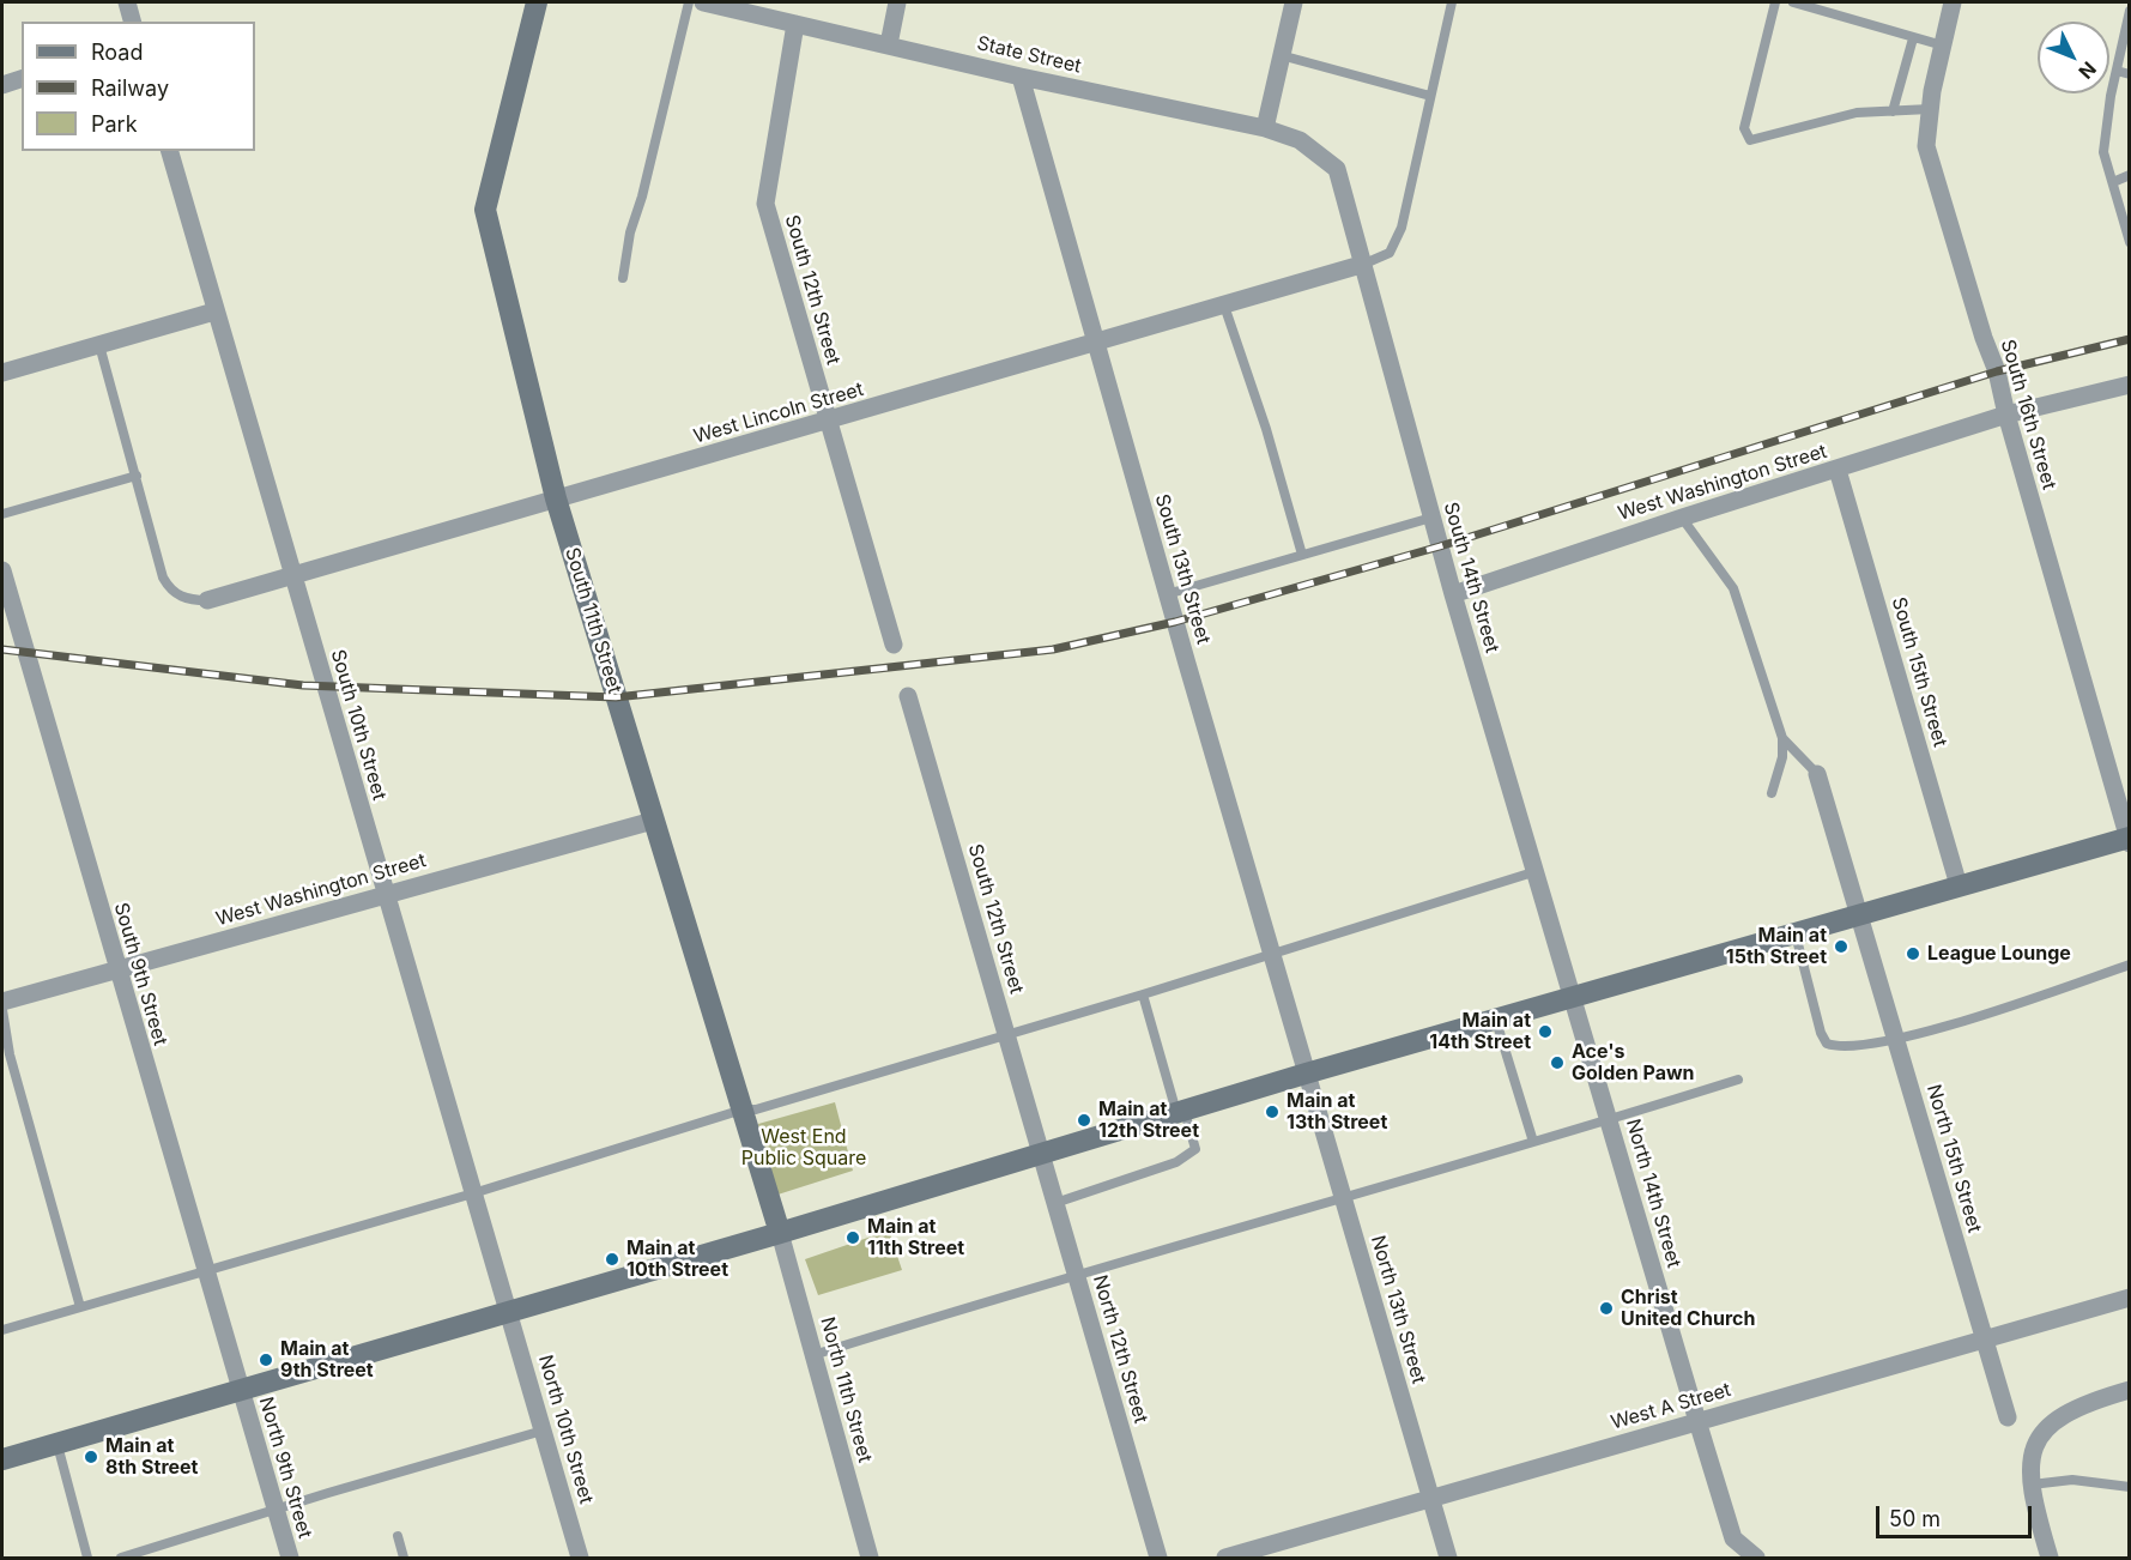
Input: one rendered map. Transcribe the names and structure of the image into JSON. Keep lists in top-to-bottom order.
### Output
{
  "streets": {
    "main road": ["South 11th Street"],
    "street": [
      "State Street",
      "South 12th Street",
      "West Lincoln Street",
      "South 16th Street",
      "West Washington Street",
      "South 13th Street",
      "South 14th Street",
      "South 15th Street",
      "South 10th Street",
      "South 9th Street",
      "North 15th Street",
      "North 14th Street",
      "North 13th Street",
      "North 12th Street",
      "North 11th Street",
      "West A Street",
      "North 10th Street",
      "North 9th Street"
    ]
  },
  "crossings": [
    ["State Street", "South 12th Street"],
    ["State Street", "South 13th Street"],
    ["State Street", "South 14th Street"],
    ["South 12th Street", "West Lincoln Street"],
    ["South 12th Street", "North 12th Street"],
    ["West Lincoln Street", "South 13th Street"],
    ["West Lincoln Street", "South 14th Street"],
    ["West Lincoln Street", "South 11th Street"],
    ["West Lincoln Street", "South 10th Street"],
    ["South 16th Street", "West Washington Street"],
    ["West Washington Street", "South 14th Street"],
    ["West Washington Street", "South 11th Street"],
    ["West Washington Street", "South 15th Street"],
    ["West Washington Street", "South 10th Street"],
    ["West Washington Street", "South 9th Street"],
    ["South 13th Street", "North 13th Street"],
    ["South 14th Street", "North 14th Street"],
    ["South 11th Street", "North 11th Street"],
    ["South 10th Street", "North 10th Street"],
    ["South 9th Street", "North 9th Street"],
    ["North 15th Street", "West A Street"],
    ["North 14th Street", "West A Street"],
    ["North 13th Street", "West A Street"]
  ],
  "parks": ["West End Public Square"],
  "places": [
    "Main at 15th Street",
    "League Lounge",
    "Main at 14th Street",
    "Ace's Golden Pawn",
    "Main at 13th Street",
    "Main at 12th Street",
    "Main at 11th Street",
    "Main at 10th Street",
    "Christ United Church",
    "Main at 9th Street",
    "Main at 8th Street"
  ],
  "legend": ["Road", "Railway", "Park"],
  "scale_bar": "50 m",
  "north": "bottom right"
}
